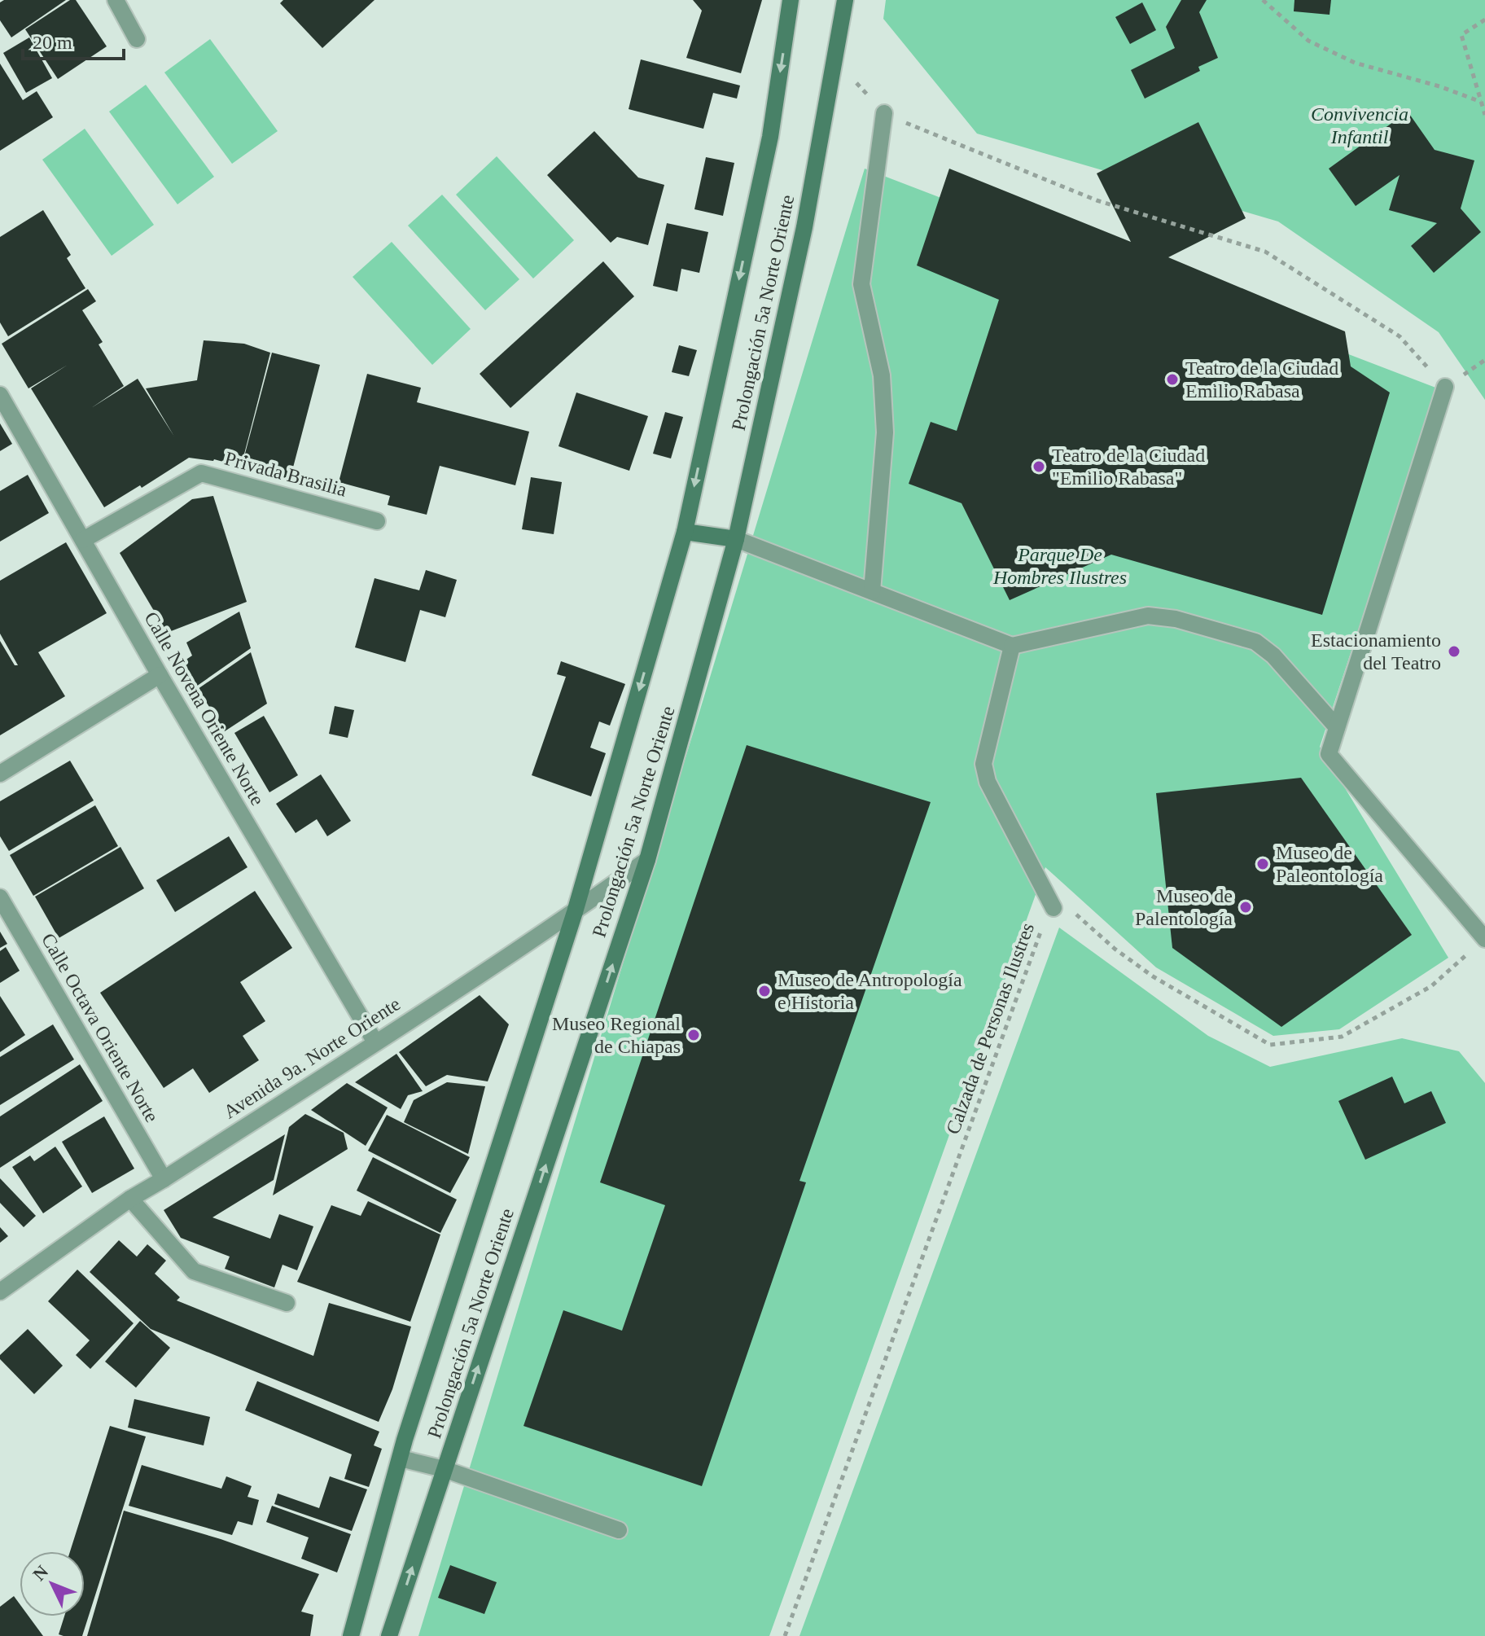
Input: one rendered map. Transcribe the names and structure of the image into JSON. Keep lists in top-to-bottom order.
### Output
{
  "streets": {
    "main road": ["Prolongación 5a Norte Oriente"],
    "street": [
      "Privada Brasilia",
      "Calle Novena Oriente Norte",
      "Calle Octava Oriente Norte",
      "Avenida 9a. Norte Oriente"
    ],
    "path": ["Calzada de Personas Ilustres"]
  },
  "crossings": [
    ["Prolongación 5a Norte Oriente", "Avenida 9a. Norte Oriente"],
    ["Privada Brasilia", "Calle Novena Oriente Norte"],
    ["Calle Novena Oriente Norte", "Avenida 9a. Norte Oriente"],
    ["Calle Octava Oriente Norte", "Avenida 9a. Norte Oriente"]
  ],
  "parks": ["Convivencia Infantil", "Parque De Hombres Ilustres"],
  "places": [
    "Teatro de la Ciudad Emilio Rabasa",
    "Teatro de la Ciudad \"Emilio Rabasa\"",
    "Estacionamiento del Teatro",
    "Museo de Paleontología",
    "Museo de Palentología",
    "Museo de Antropología e Historia",
    "Museo Regional de Chiapas"
  ],
  "scale_bar": "20 m",
  "north": "top left"
}
